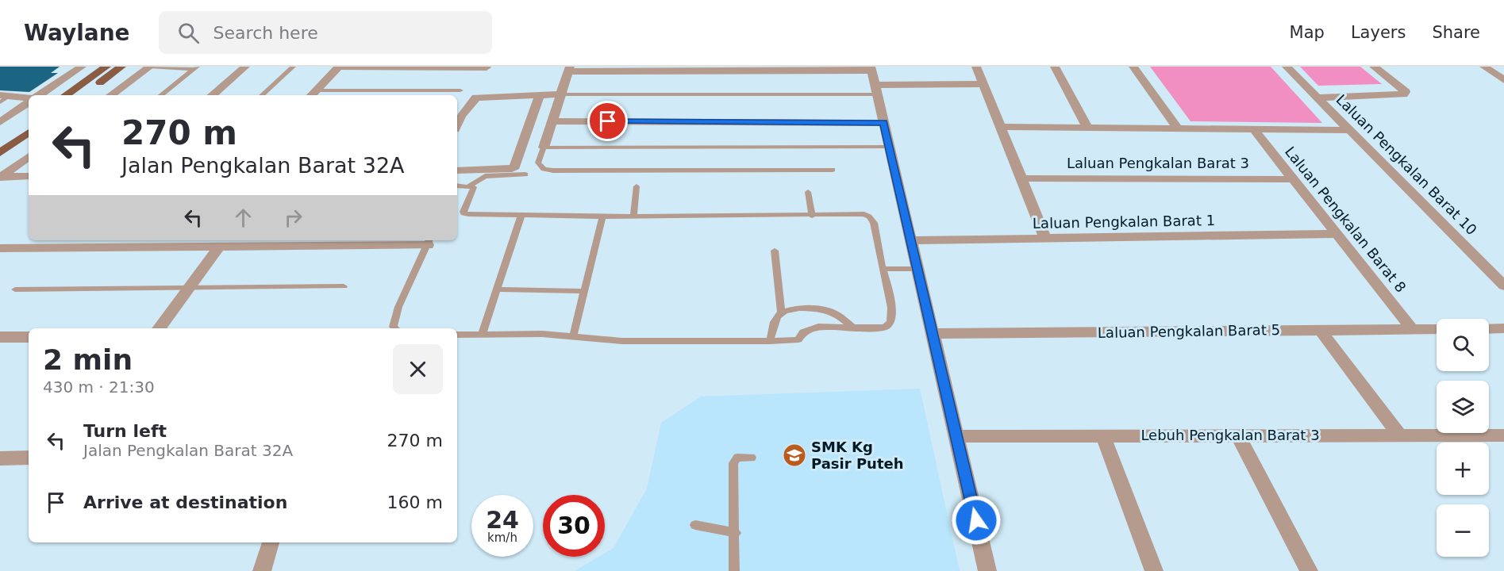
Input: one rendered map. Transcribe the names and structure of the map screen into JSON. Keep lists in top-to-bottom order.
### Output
{
  "streets": {
    "street": [
      "Laluan Pengkalan Barat 3",
      "Laluan Pengkalan Barat 10",
      "Laluan Pengkalan Barat 8",
      "Laluan Pengkalan Barat 1",
      "Laluan Pengkalan Barat 5",
      "Lebuh Pengkalan Barat 3"
    ]
  },
  "crossings": [
    ["Laluan Pengkalan Barat 3", "Laluan Pengkalan Barat 8"],
    ["Laluan Pengkalan Barat 8", "Laluan Pengkalan Barat 1"],
    ["Laluan Pengkalan Barat 8", "Laluan Pengkalan Barat 5"]
  ],
  "places": {
    "school or university": ["SMK Kg Pasir Puteh"]
  },
  "page": {
    "header": "Waylane",
    "search": "Search here",
    "nav": ["Map", "Layers", "Share"],
    "turn": ["270 m", "Jalan Pengkalan Barat 32A"],
    "map_buttons": ["+", "−"],
    "heading": ["2 min", "430 m · 21:30"],
    "list": [
      {
        "name": "Turn left",
        "note": "Jalan Pengkalan Barat 32A",
        "value": "270 m"
      },
      {
        "name": "Arrive at destination",
        "value": "160 m"
      }
    ],
    "speed": "24 km/h",
    "limit": "30"
  }
}
